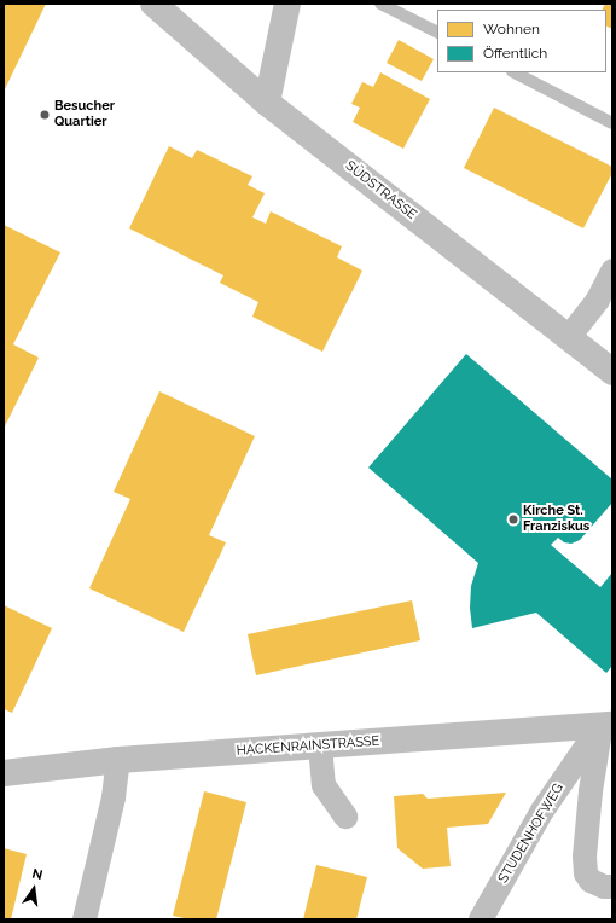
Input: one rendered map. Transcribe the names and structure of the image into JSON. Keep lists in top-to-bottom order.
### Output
{
  "streets": {
    "street": ["SÜDSTRASSE", "HACKENRAINSTRASSE"],
    "lane": ["STUDENHOFWEG"]
  },
  "crossings": [
    ["HACKENRAINSTRASSE", "STUDENHOFWEG"]
  ],
  "places": ["Besucher Quartier", "Kirche St. Franziskus"],
  "legend": ["Wohnen", "Öffentlich"],
  "north": "top"
}
